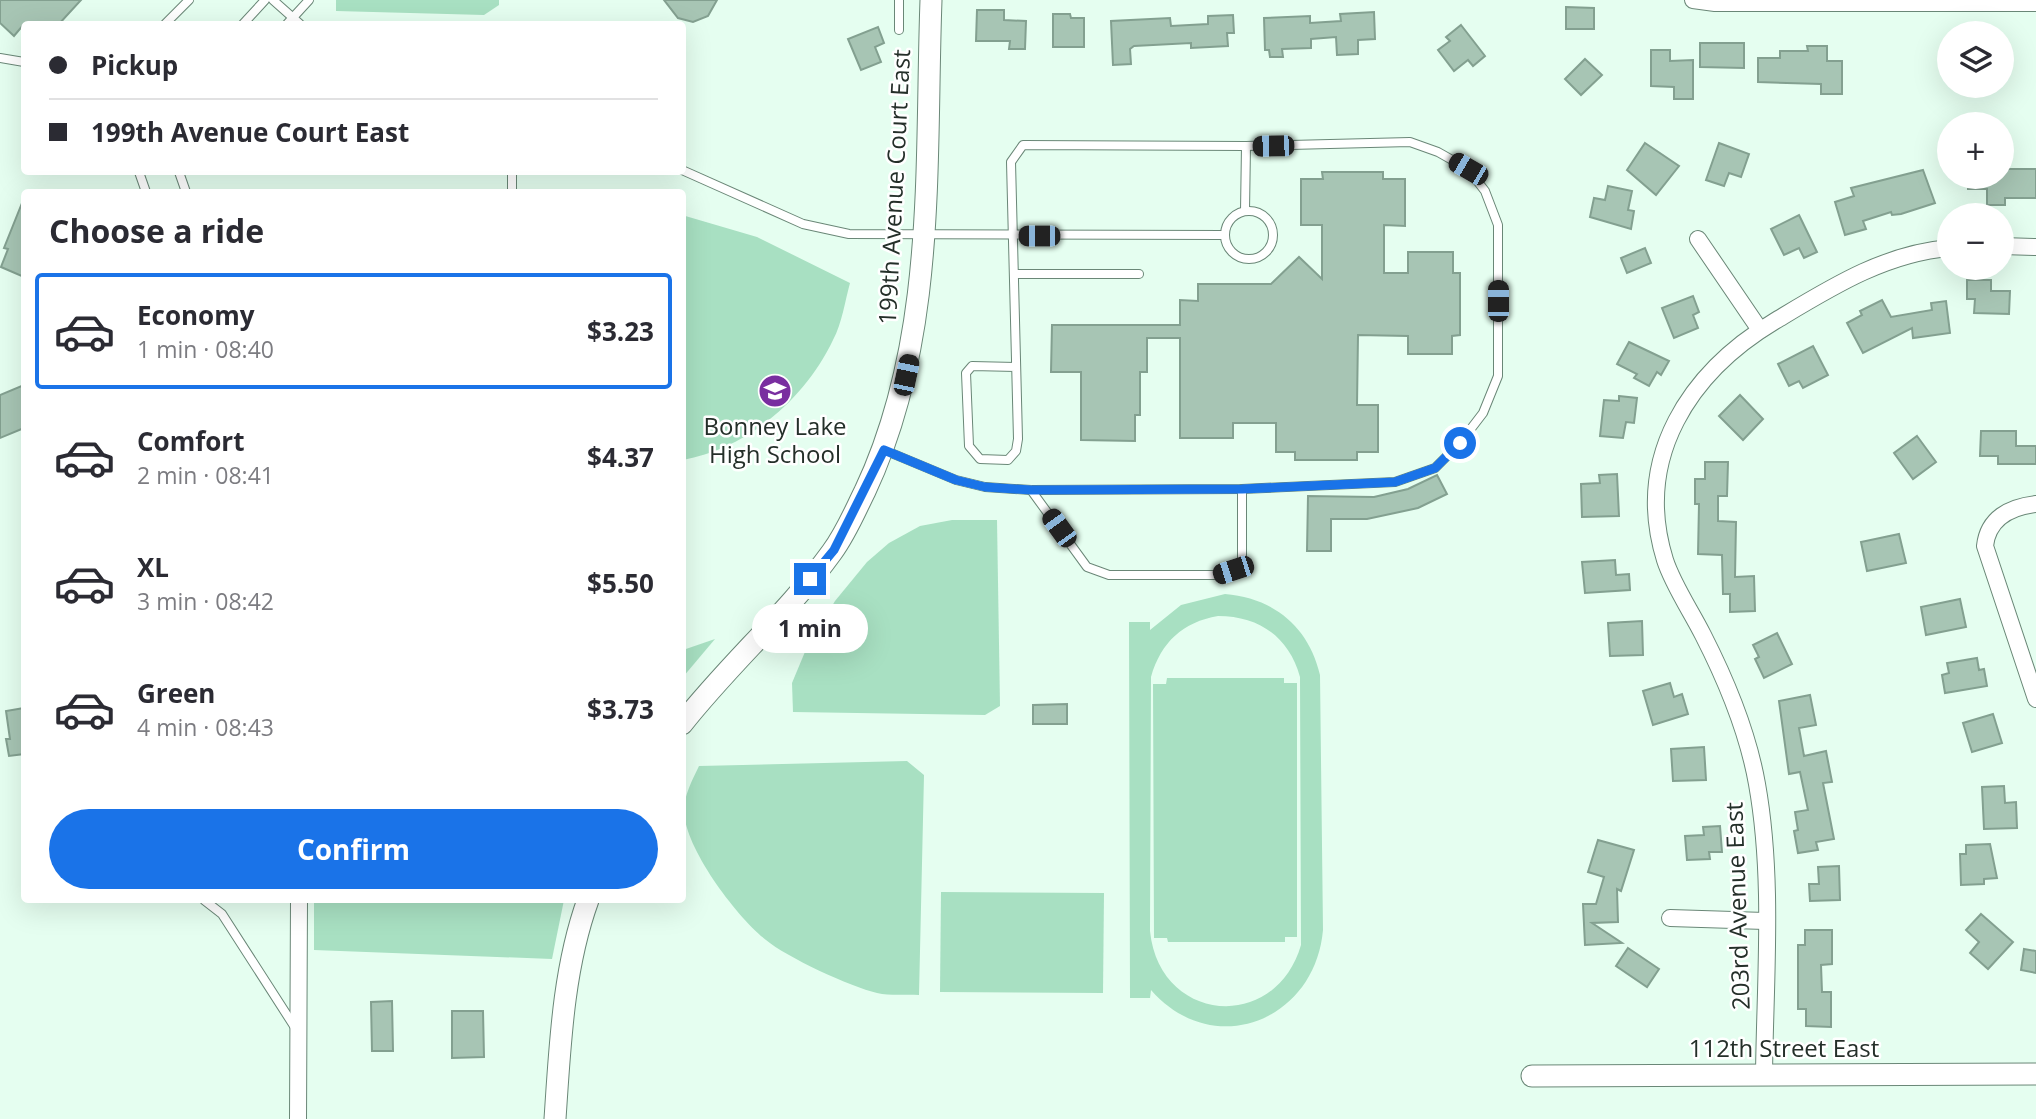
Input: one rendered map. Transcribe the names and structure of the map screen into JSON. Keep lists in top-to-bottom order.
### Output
{
  "streets": {
    "main road": ["199th Avenue Court East", "112th Street East"],
    "street": ["203rd Avenue East"]
  },
  "crossings": [
    ["203rd Avenue East", "112th Street East"]
  ],
  "places": {
    "school or university": ["Bonney Lake High School"]
  },
  "page": {
    "map_buttons": ["+", "−"],
    "banner": ["Pickup", "199th Avenue Court East"],
    "heading": "Choose a ride",
    "list": [
      {
        "name": "Economy",
        "note": "1 min · 08:40",
        "value": "$3.23"
      },
      {
        "name": "Comfort",
        "note": "2 min · 08:41",
        "value": "$4.37"
      },
      {
        "name": "XL",
        "note": "3 min · 08:42",
        "value": "$5.50"
      },
      {
        "name": "Green",
        "note": "4 min · 08:43",
        "value": "$3.73"
      }
    ],
    "bubble": "1 min",
    "buttons": "Confirm"
  }
}
